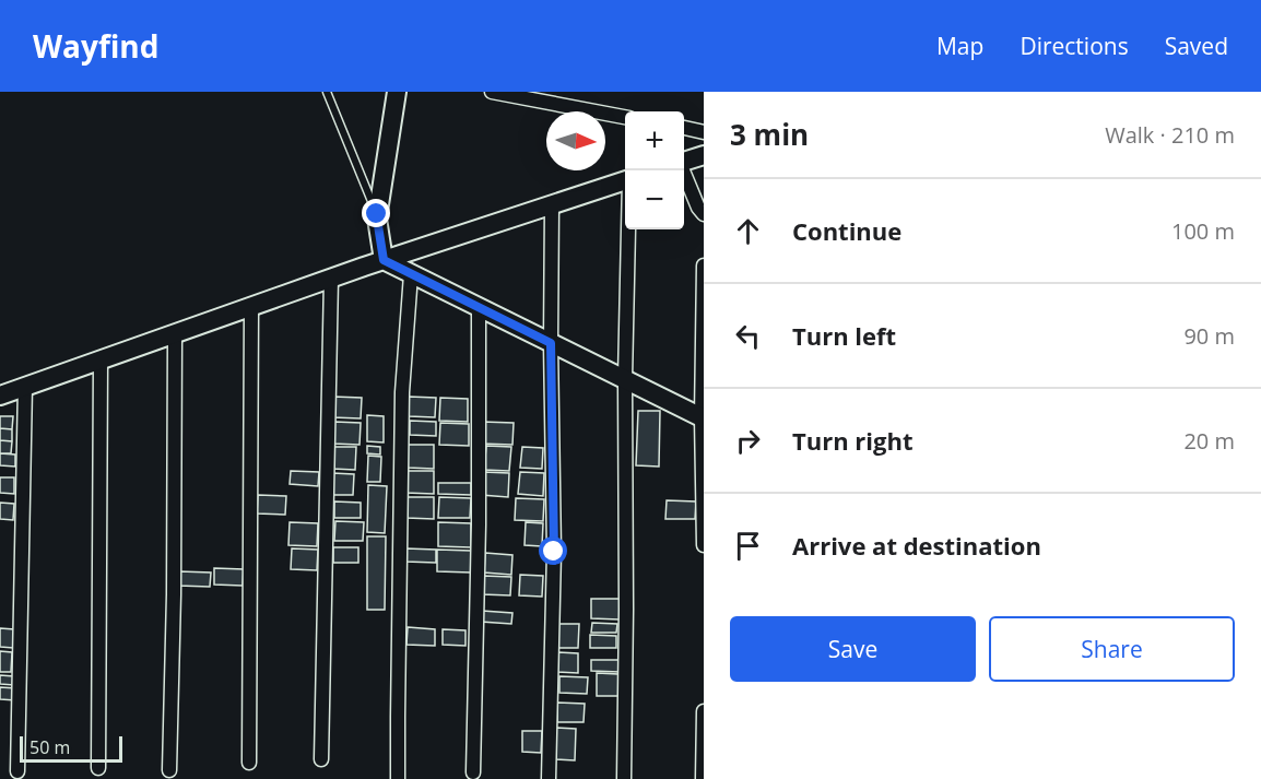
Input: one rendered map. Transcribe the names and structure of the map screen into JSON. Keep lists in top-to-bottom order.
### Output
{
  "scale_bar": "50 m",
  "north": "right",
  "page": {
    "header": "Wayfind",
    "nav": ["Map", "Directions", "Saved"],
    "heading": ["3 min", "Walk · 210 m"],
    "map_buttons": ["+", "−"],
    "list": [
      ["Continue", "100 m"],
      ["Turn left", "90 m"],
      ["Turn right", "20 m"],
      "Arrive at destination"
    ],
    "buttons": ["Save", "Share"],
    "scale": "50 m"
  }
}
